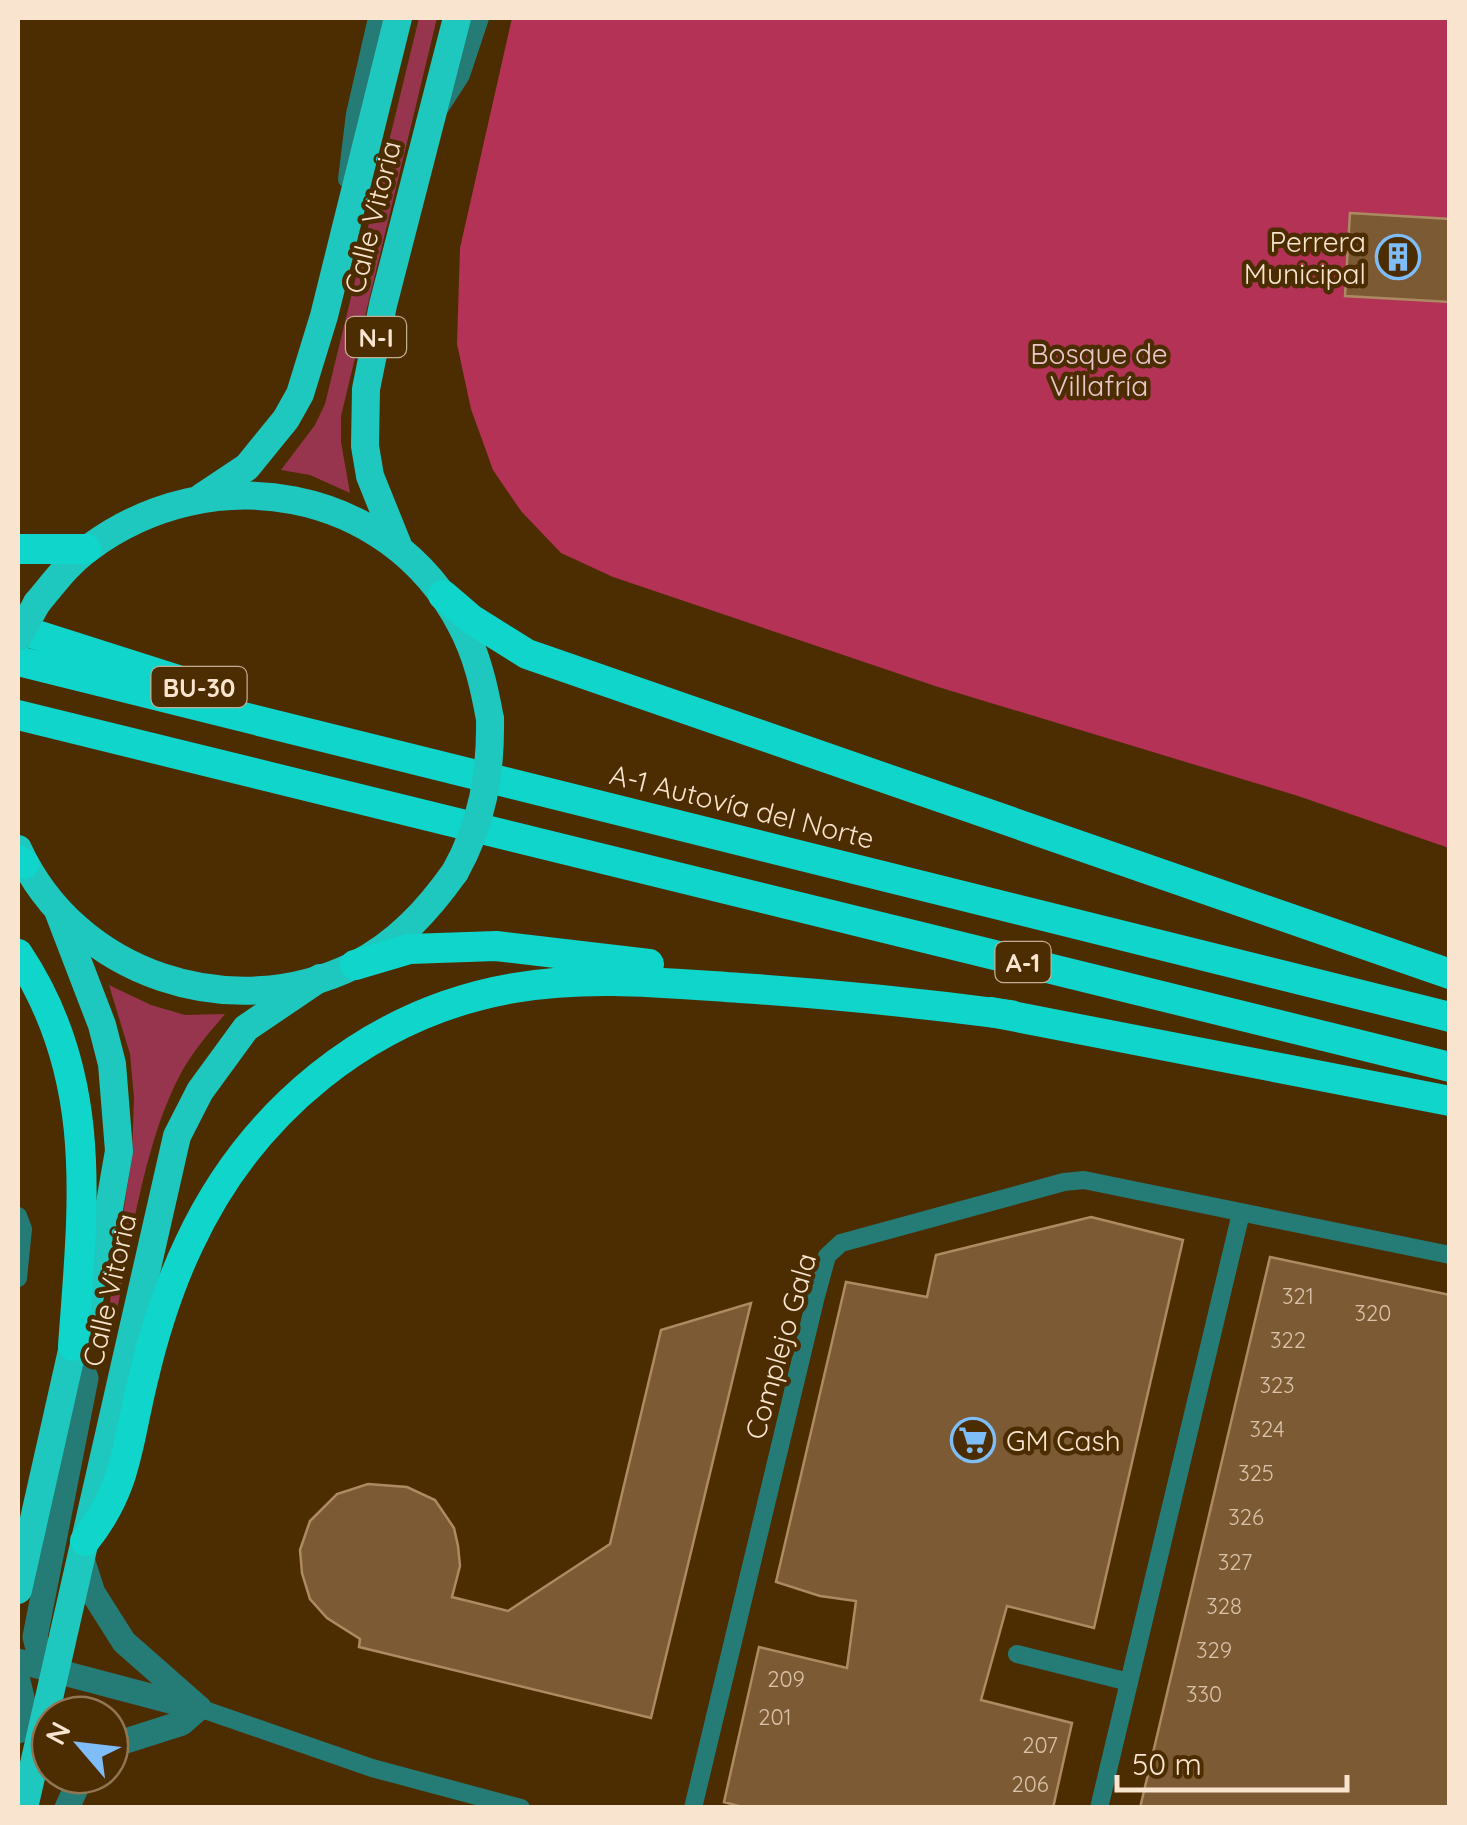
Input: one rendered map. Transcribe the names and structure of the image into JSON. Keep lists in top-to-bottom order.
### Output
{
  "streets": {
    "highway": [
      "Calle Vitoria",
      "N-I",
      "BU-30",
      "A-1 Autovía del Norte",
      "A-1"
    ],
    "lane": ["Complejo Gala"]
  },
  "crossings": [
    ["Calle Vitoria", "N-I"],
    ["BU-30", "A-1 Autovía del Norte"]
  ],
  "parks": ["Bosque de Villafría"],
  "places": {
    "building": ["Perrera Municipal"],
    "supermarket": ["GM Cash"]
  },
  "house_numbers": [
    "321",
    "320",
    "322",
    "323",
    "324",
    "325",
    "326",
    "327",
    "328",
    "329",
    "209",
    "330",
    "201",
    "207",
    "206"
  ],
  "scale_bar": "50 m",
  "north": "top left"
}
